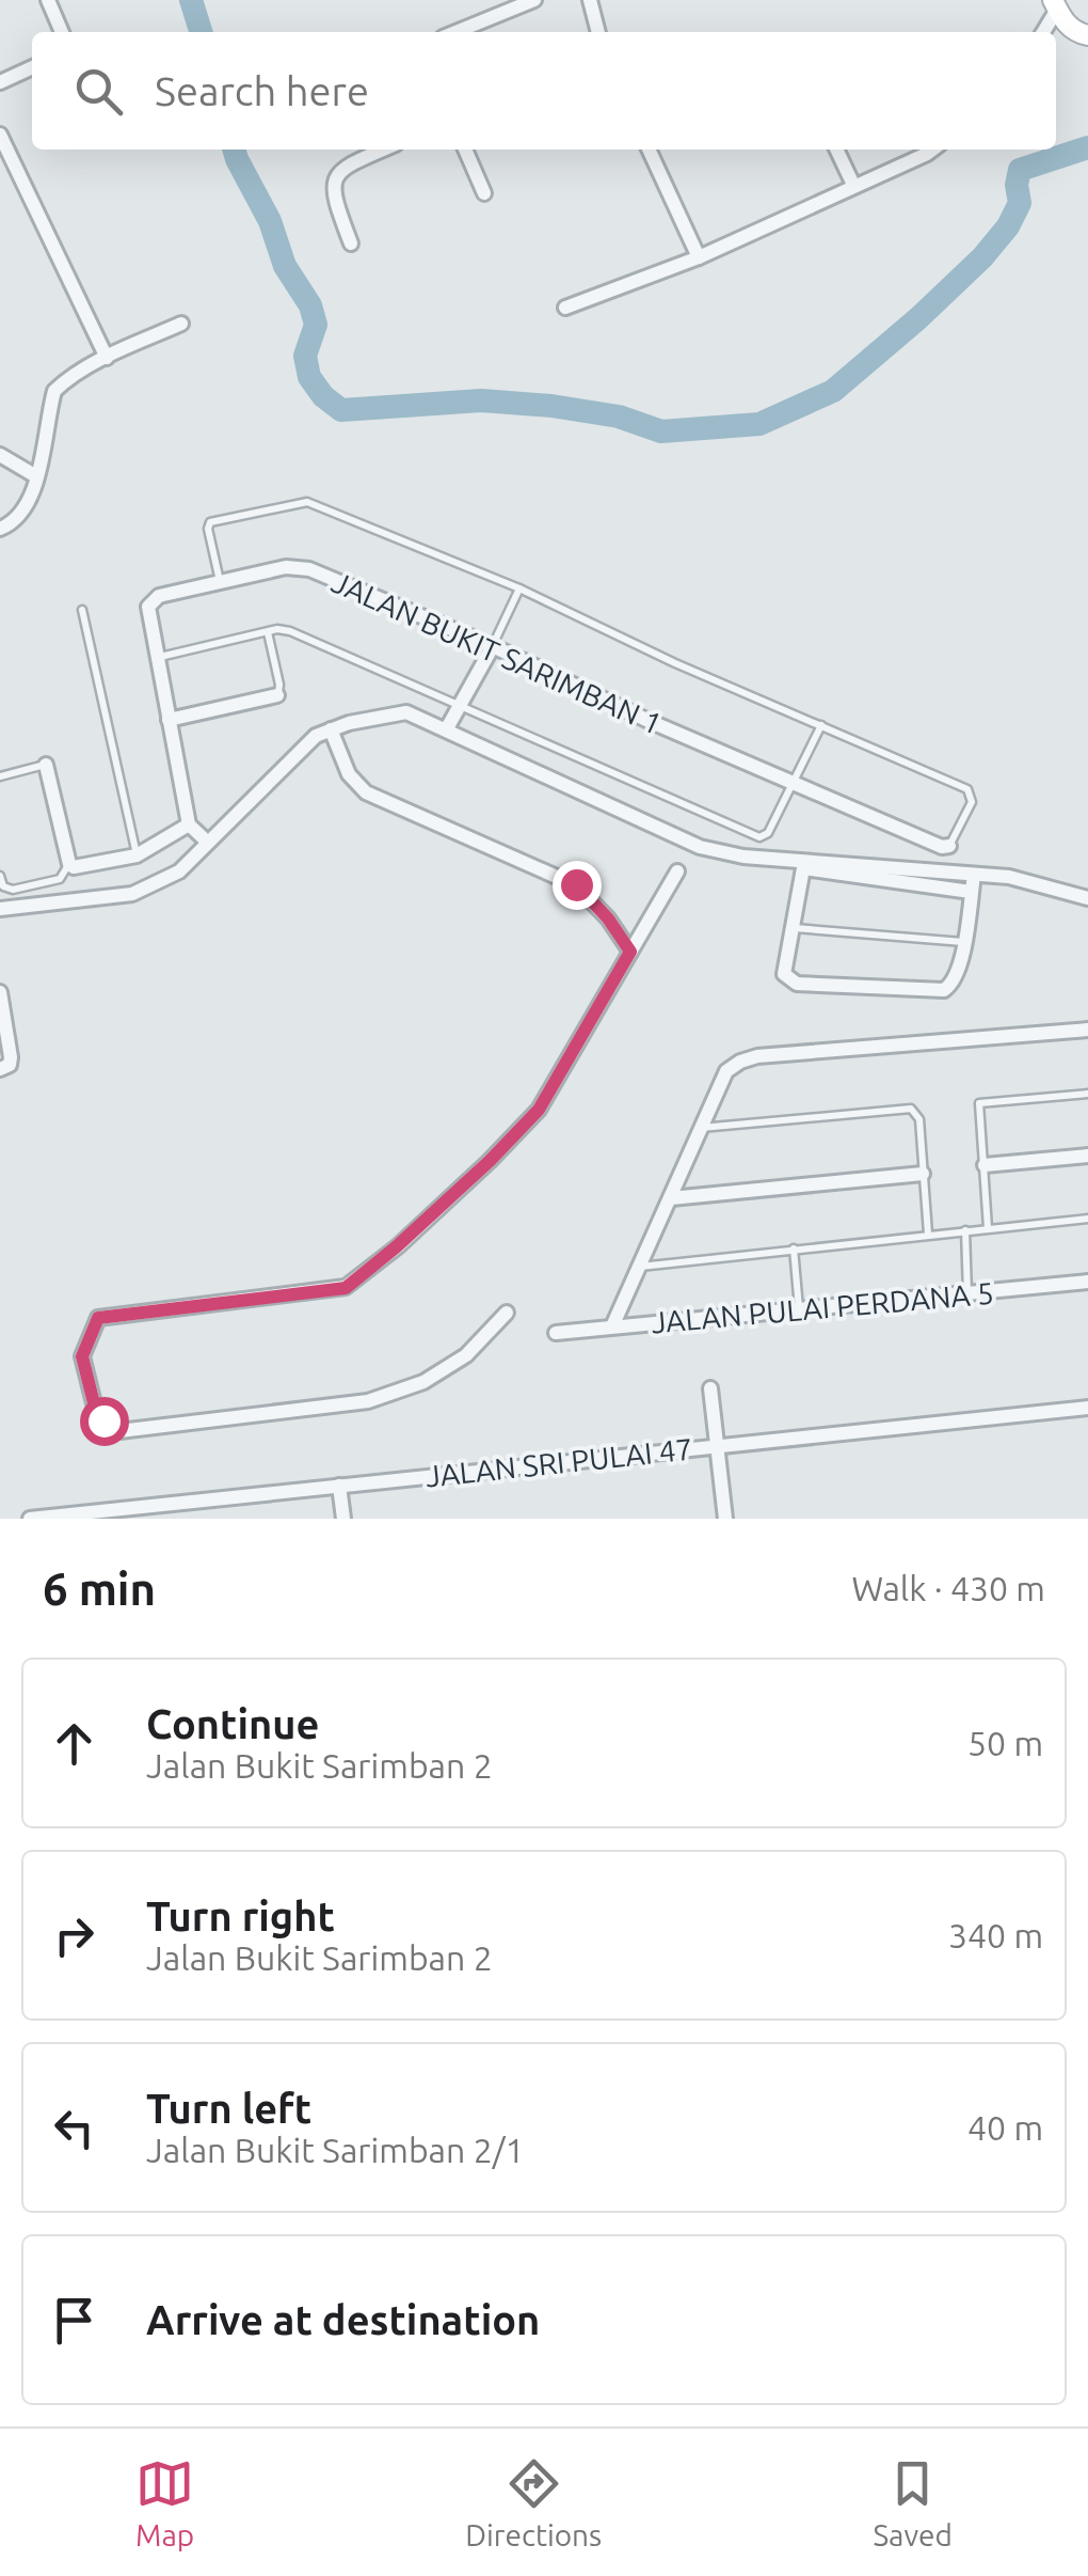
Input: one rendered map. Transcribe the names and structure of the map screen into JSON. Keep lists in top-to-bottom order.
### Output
{
  "streets": {
    "street": ["JALAN BUKIT SARIMBAN 1", "JALAN PULAI PERDANA 5", "JALAN SRI PULAI 47"]
  },
  "page": {
    "search": "Search here",
    "heading": ["6 min", "Walk · 430 m"],
    "list": [
      ["Continue", "Jalan Bukit Sarimban 2", "50 m"],
      ["Turn right", "Jalan Bukit Sarimban 2", "340 m"],
      ["Turn left", "Jalan Bukit Sarimban 2/1", "40 m"],
      "Arrive at destination"
    ],
    "nav": ["Map", "Directions", "Saved"]
  }
}
